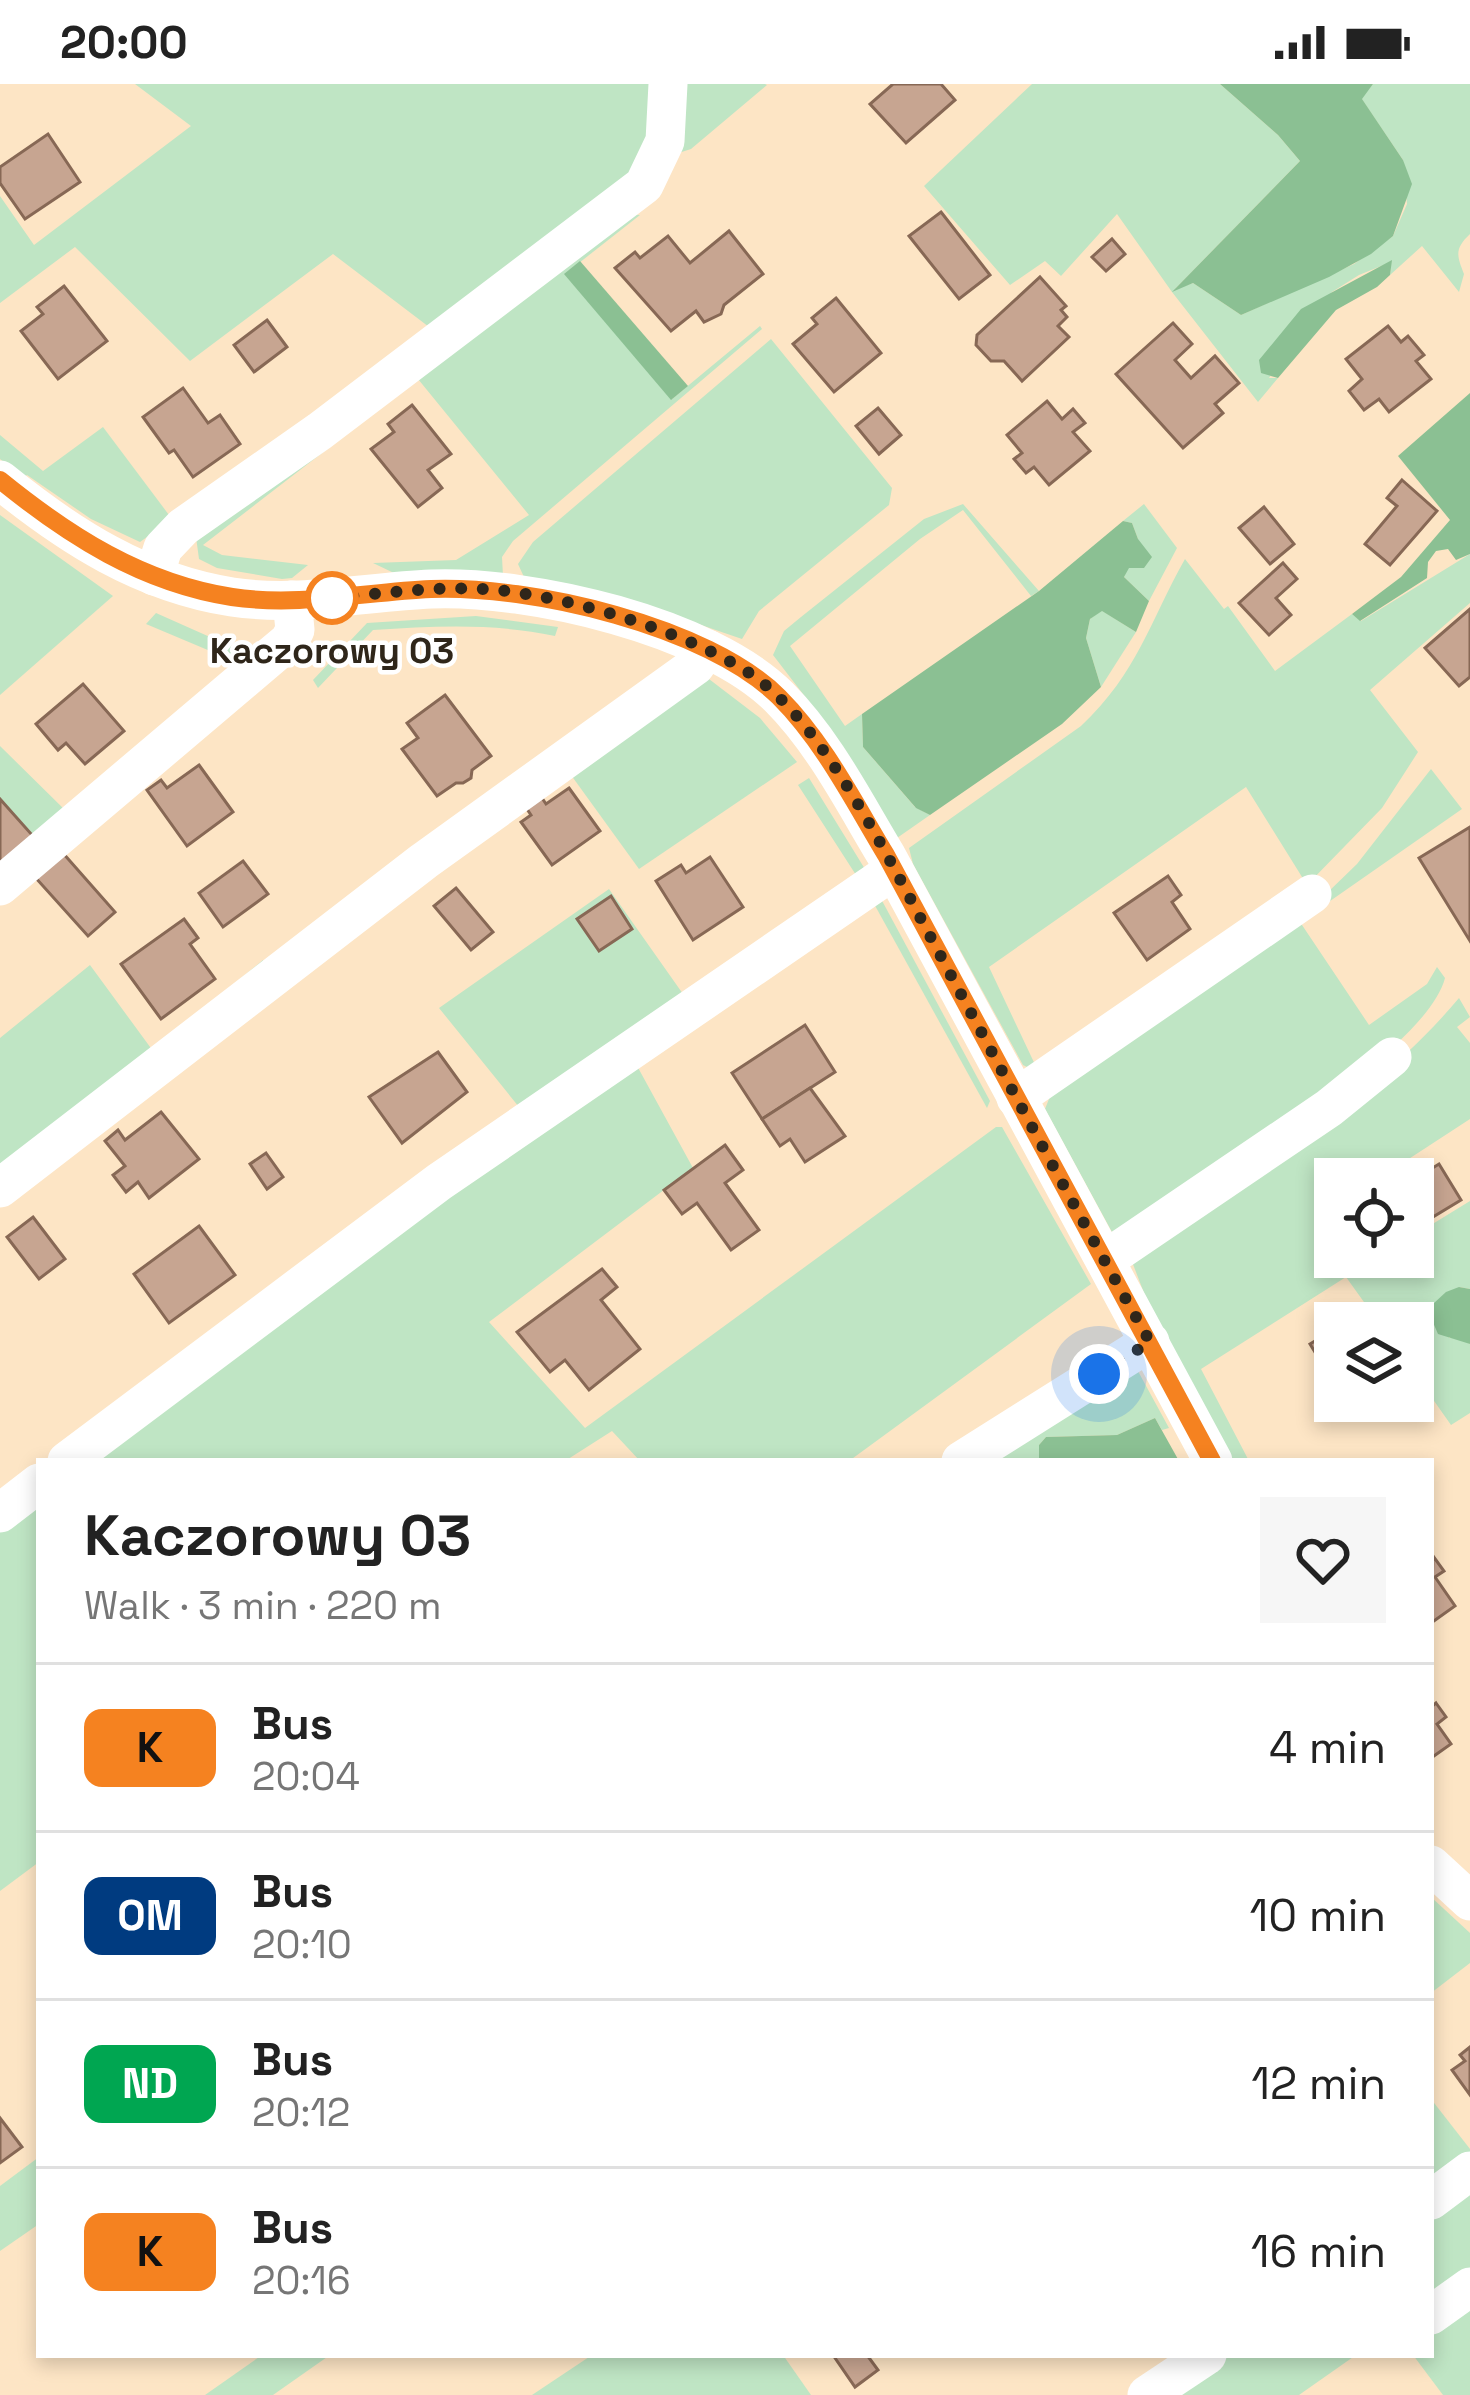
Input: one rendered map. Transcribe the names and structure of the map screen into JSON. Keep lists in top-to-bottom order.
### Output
{
  "places": ["Kaczorowy 03"],
  "lines": ["bus line K"],
  "page": {
    "status": "20:00",
    "heading": ["Kaczorowy 03", "Walk · 3 min · 220 m"],
    "list": [
      {
        "mark": "K",
        "name": "Bus",
        "note": "20:04",
        "value": "4 min"
      },
      {
        "mark": "OM",
        "name": "Bus",
        "note": "20:10",
        "value": "10 min"
      },
      {
        "mark": "ND",
        "name": "Bus",
        "note": "20:12",
        "value": "12 min"
      },
      {
        "mark": "K",
        "name": "Bus",
        "note": "20:16",
        "value": "16 min"
      }
    ]
  }
}
